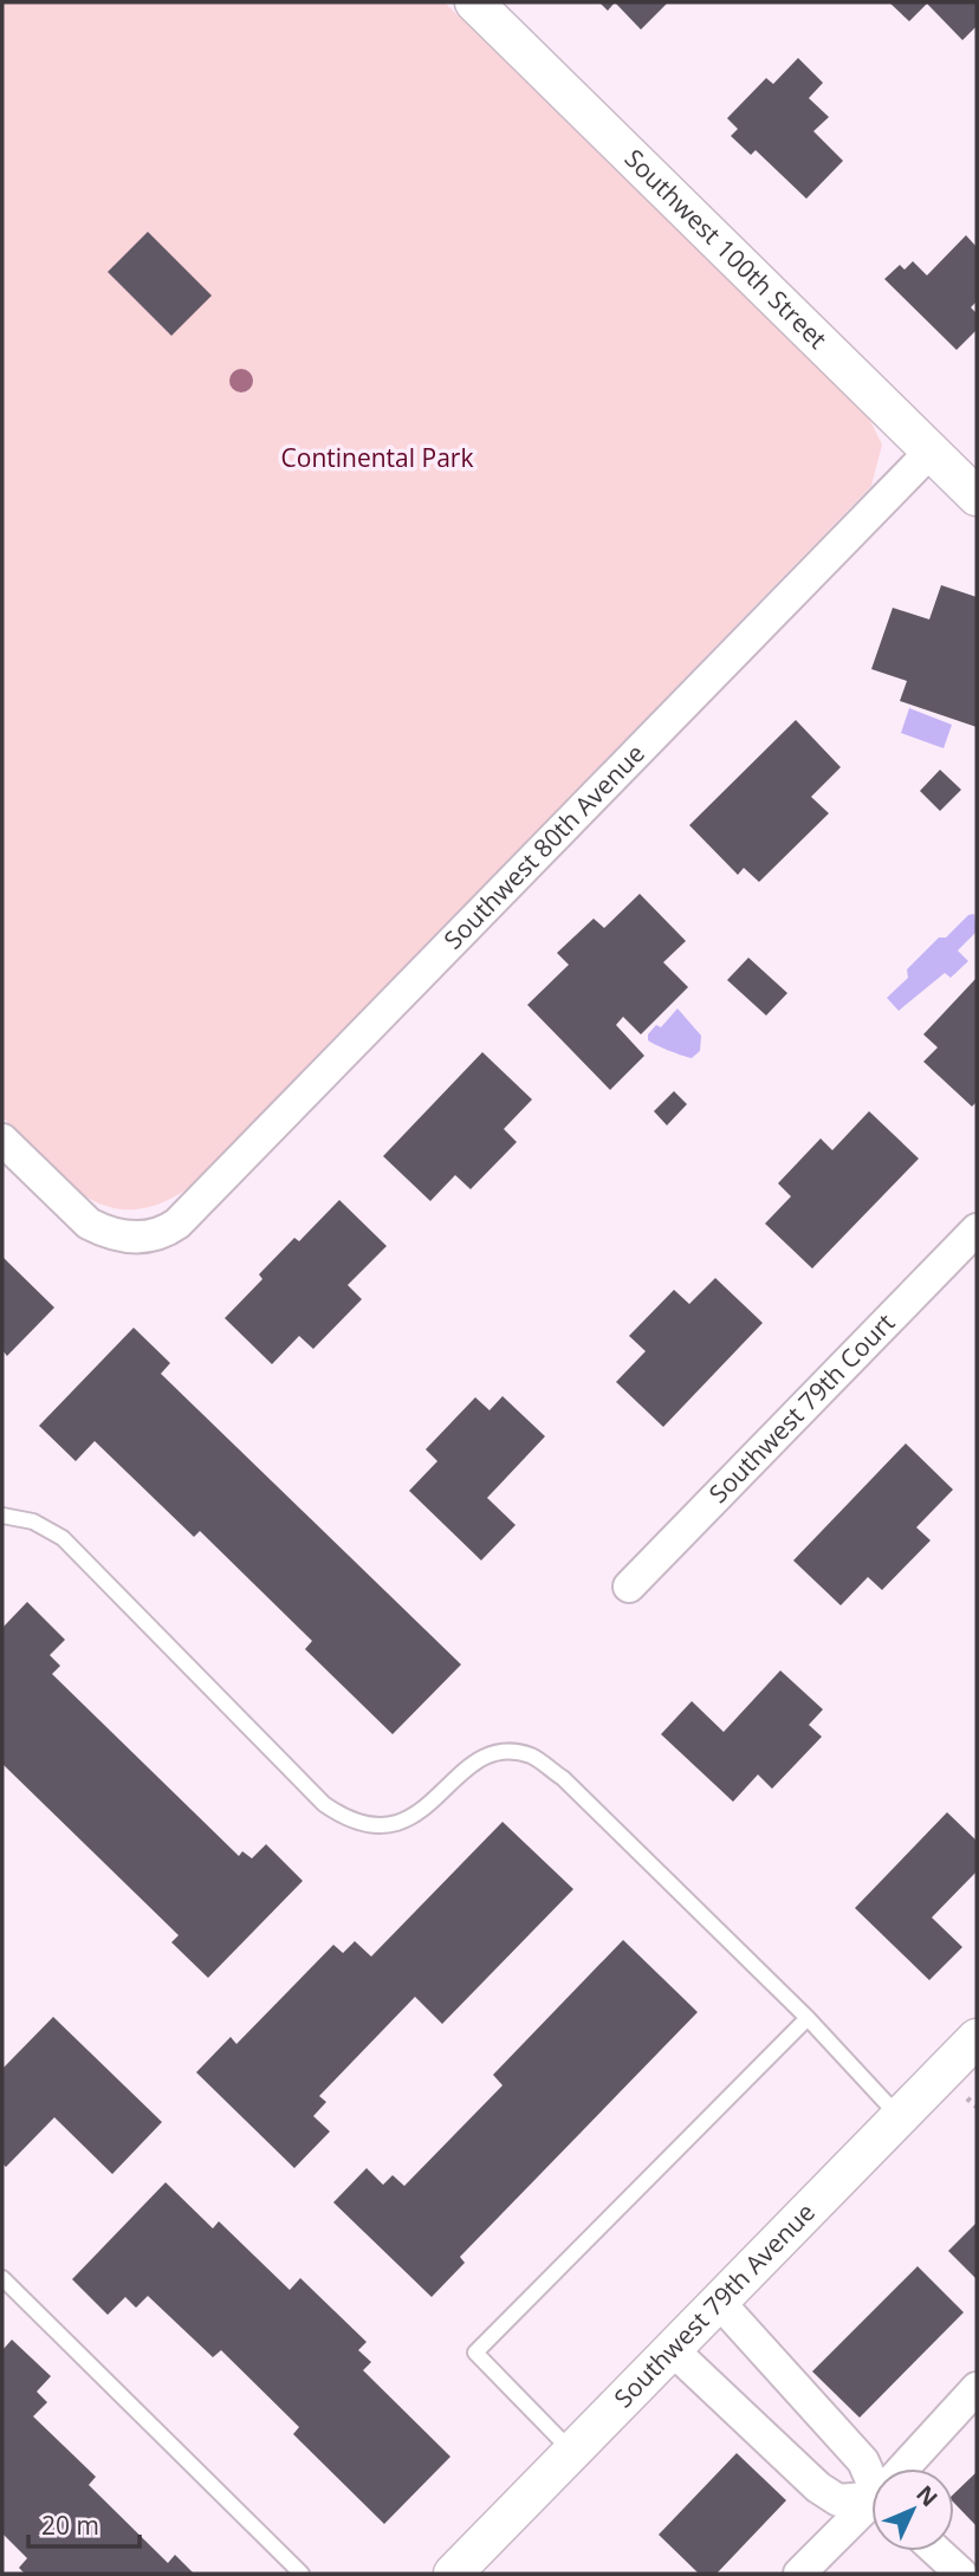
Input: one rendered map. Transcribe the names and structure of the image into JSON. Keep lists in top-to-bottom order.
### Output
{
  "streets": {
    "street": [
      "Southwest 100th Street",
      "Southwest 80th Avenue",
      "Southwest 79th Court",
      "Southwest 79th Avenue"
    ]
  },
  "crossings": [
    ["Southwest 100th Street", "Southwest 80th Avenue"]
  ],
  "parks": ["Continental Park"],
  "scale_bar": "20 m",
  "north": "top right"
}
